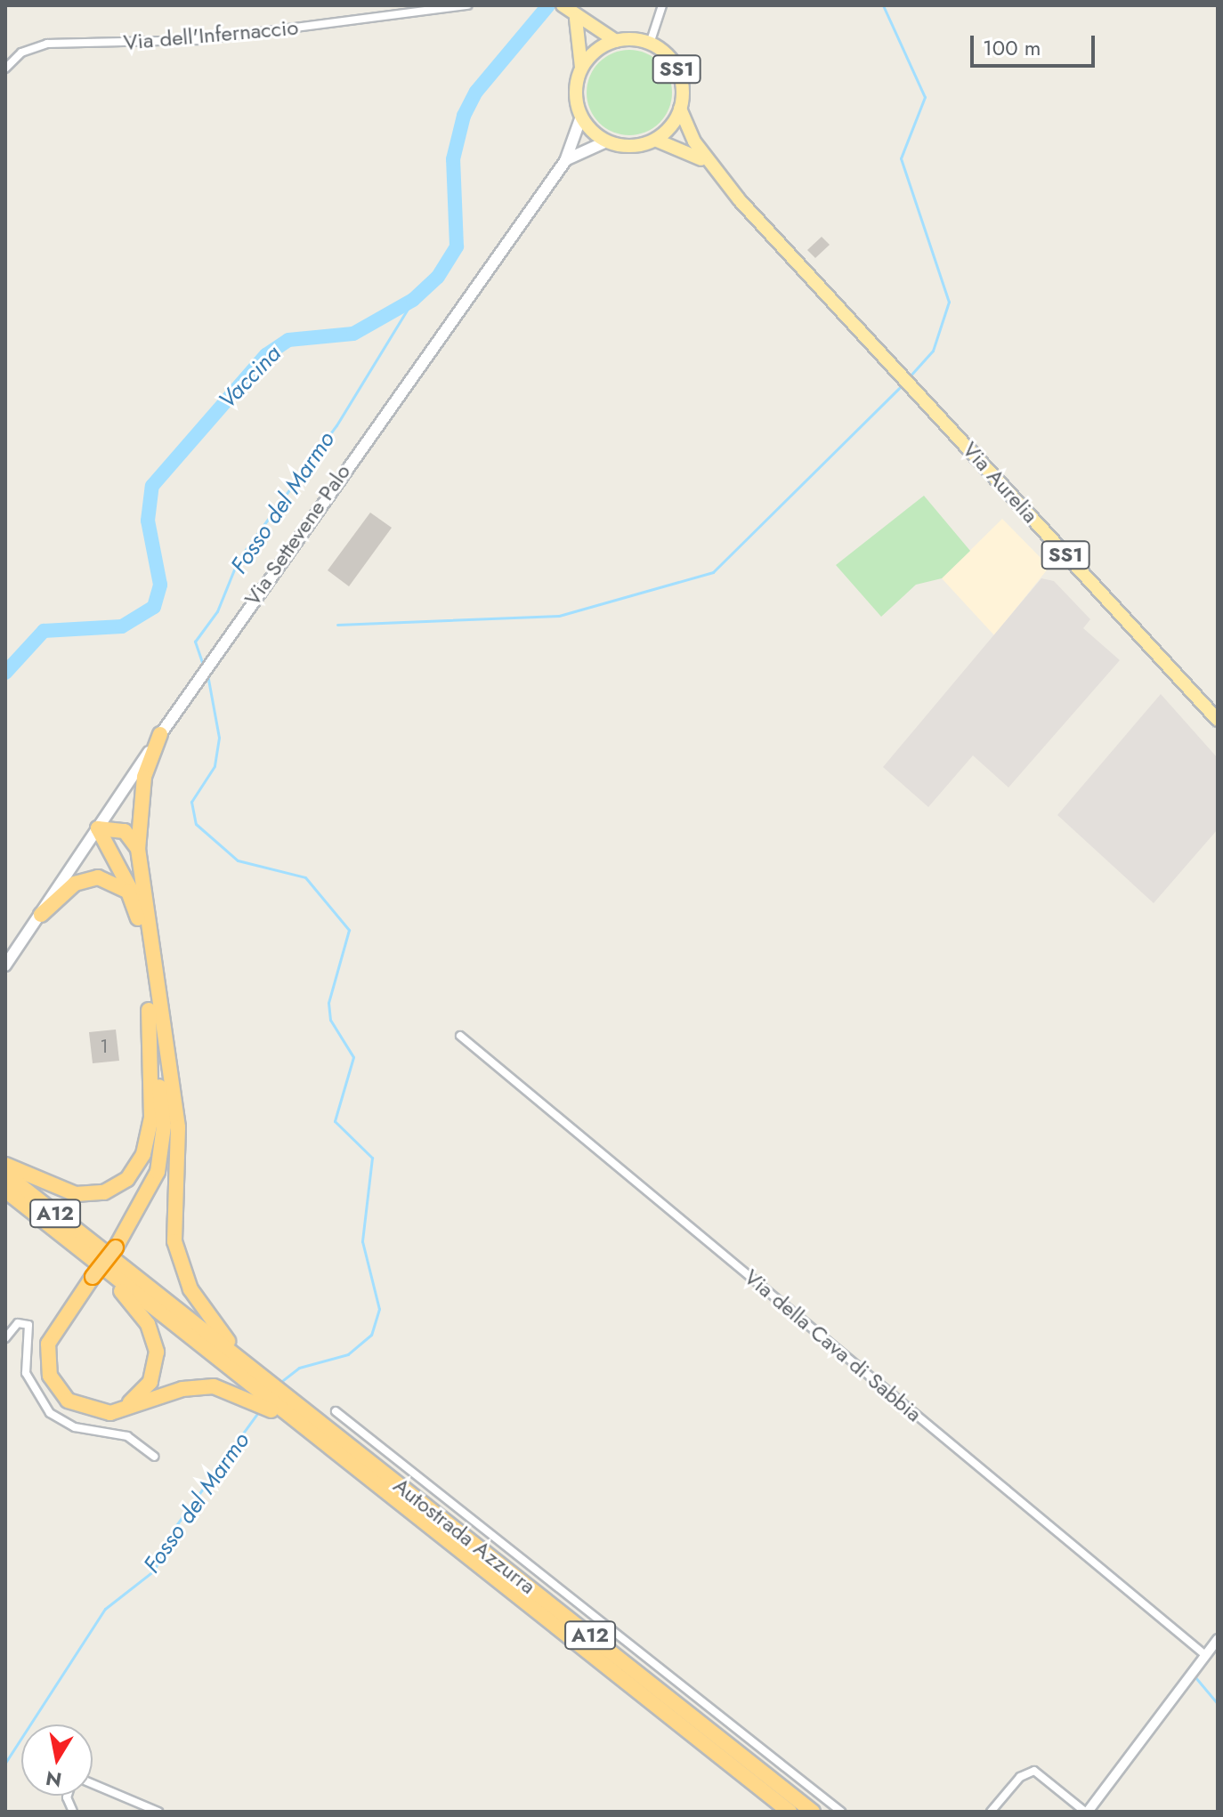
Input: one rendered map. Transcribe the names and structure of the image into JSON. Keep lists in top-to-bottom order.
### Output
{
  "streets": {
    "highway": ["A12", "Autostrada Azzurra"],
    "main road": ["SS1", "Via Aurelia", "Via Settevene Palo"],
    "street": ["Via dell'Infernaccio", "Via della Cava di Sabbia"]
  },
  "crossings": [
    ["SS1", "Via Aurelia"],
    ["SS1", "Via Settevene Palo"],
    ["Via Aurelia", "Via Settevene Palo"]
  ],
  "water": ["Vaccina", "Fosso del Marmo"],
  "house_numbers": ["1"],
  "scale_bar": "100 m",
  "north": "bottom"
}
